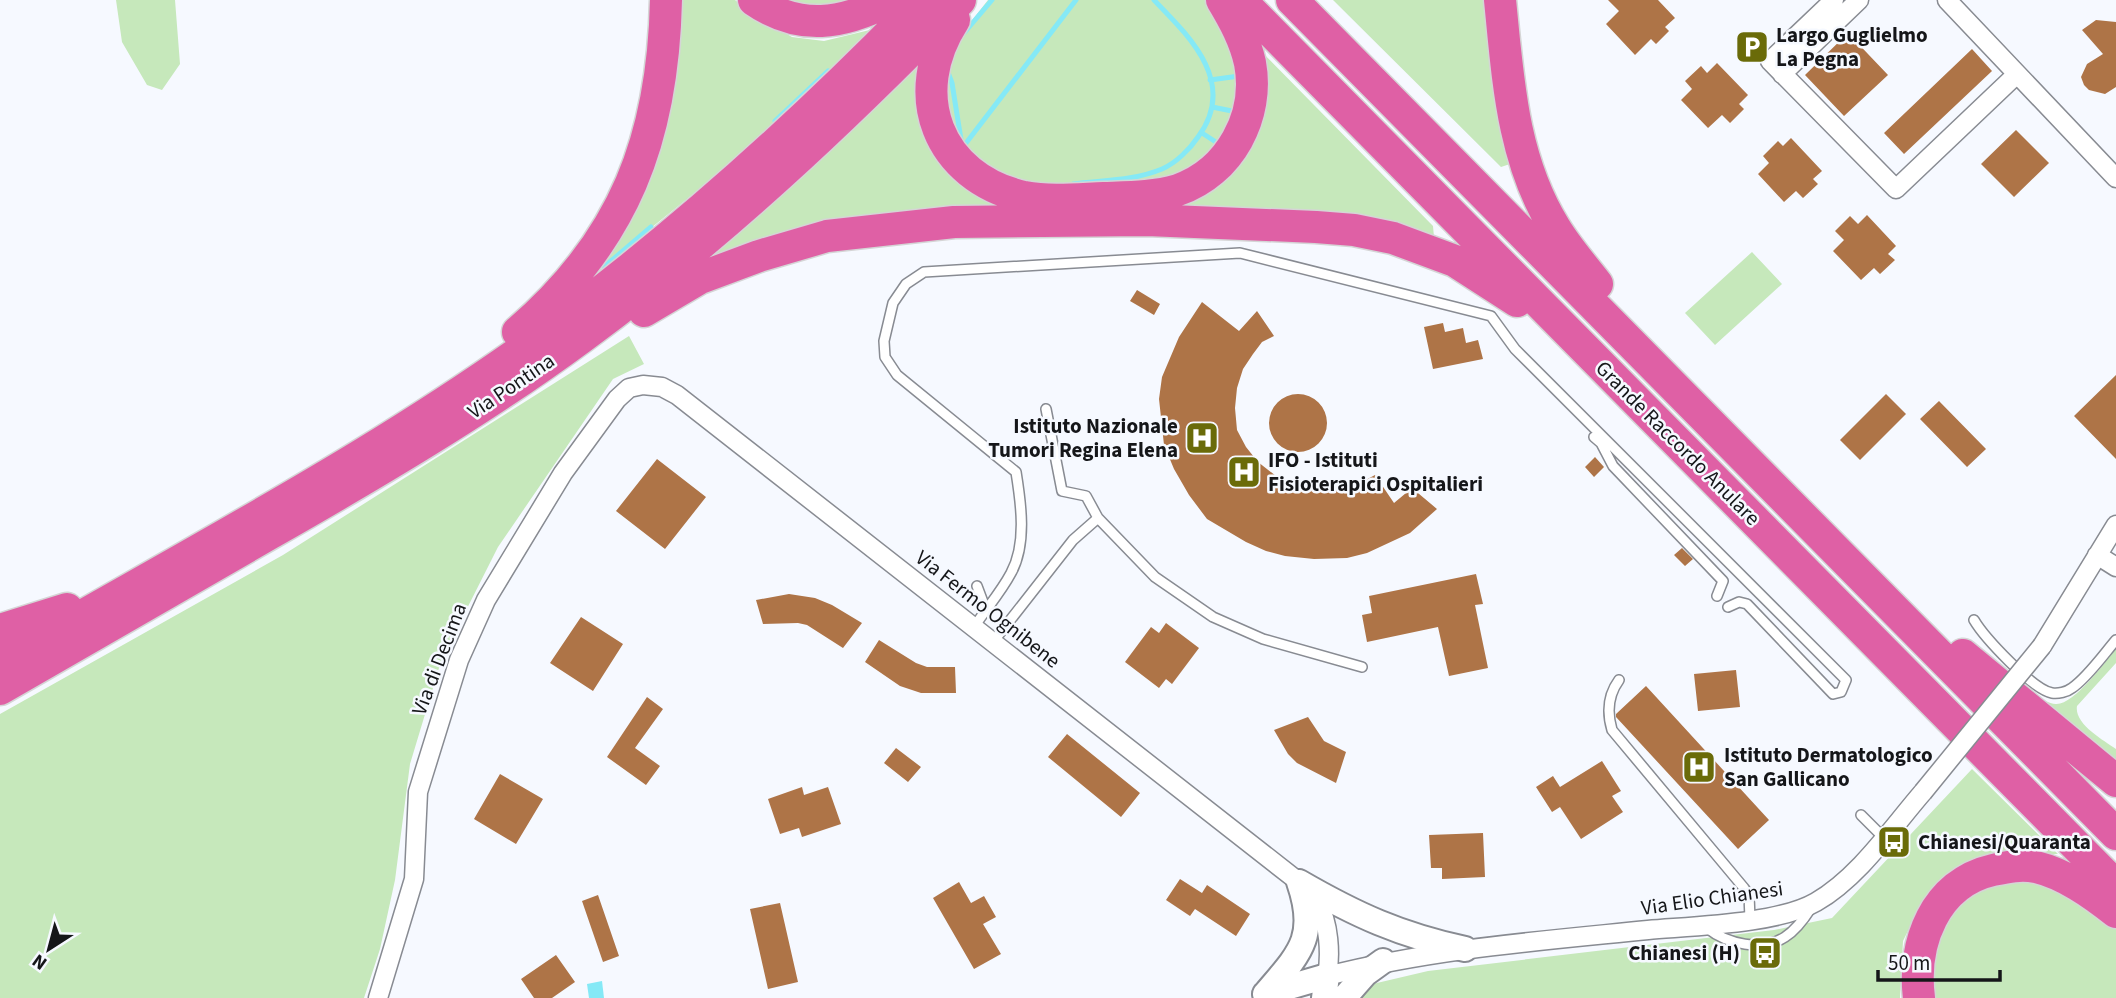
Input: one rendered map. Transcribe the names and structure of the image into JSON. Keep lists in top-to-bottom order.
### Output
{
  "streets": {
    "highway": ["Via Pontina", "Grande Raccordo Anulare"],
    "street": ["Via Fermo Ognibene", "Via di Decima", "Via Elio Chianesi"]
  },
  "crossings": [
    ["Via Fermo Ognibene", "Via di Decima"],
    ["Via Fermo Ognibene", "Via Elio Chianesi"]
  ],
  "places": {
    "parking": ["Largo Guglielmo La Pegna"],
    "hospital": ["Istituto Nazionale Tumori Regina Elena", "IFO - Istituti Fisioterapici Ospitalieri", "Istituto Dermatologico San Gallicano"],
    "bus stop": ["Chianesi/Quaranta", "Chianesi (H)"]
  },
  "scale_bar": "50 m",
  "north": "bottom left"
}
